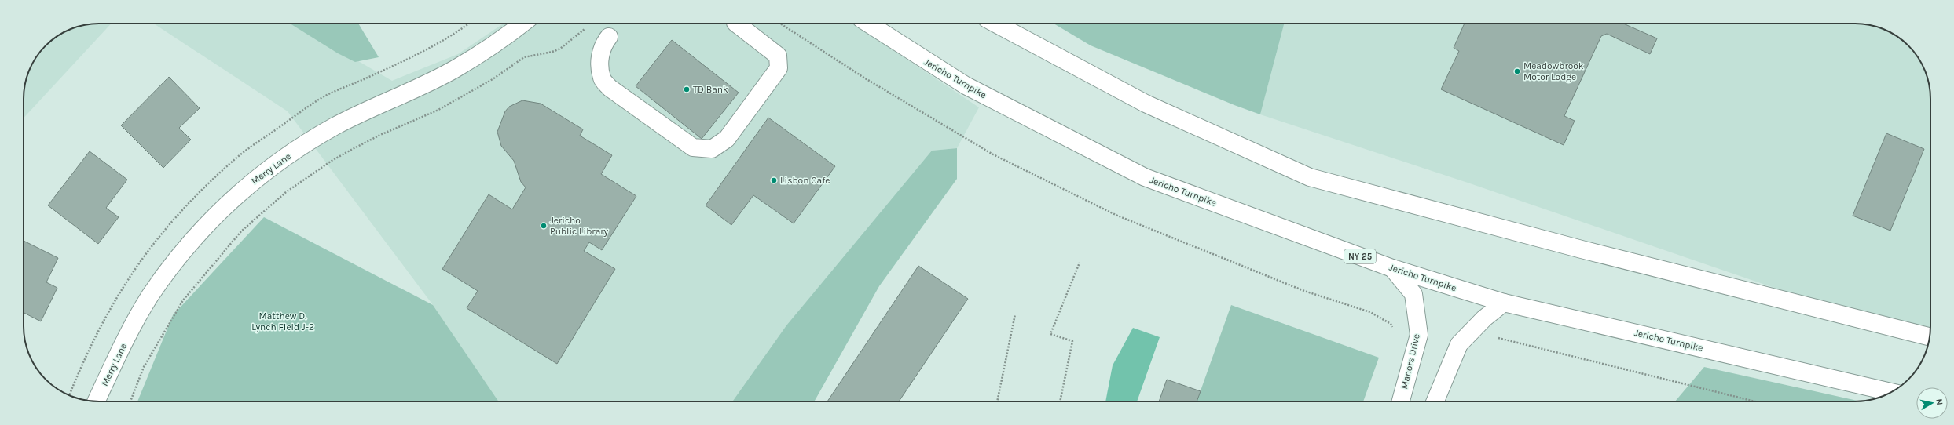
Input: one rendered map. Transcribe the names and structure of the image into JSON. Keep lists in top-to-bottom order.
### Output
{
  "streets": {
    "main road": [
      "Jericho Turnpike",
      "Merry Lane",
      "NY 25",
      "Manors Drive"
    ]
  },
  "crossings": [
    ["Jericho Turnpike", "Manors Drive"]
  ],
  "parks": ["Matthew D. Lynch Field J-2"],
  "places": [
    "Meadowbrook Motor Lodge",
    "TD Bank",
    "Lisbon Cafe",
    "Jericho Public Library"
  ],
  "north": "right"
}
